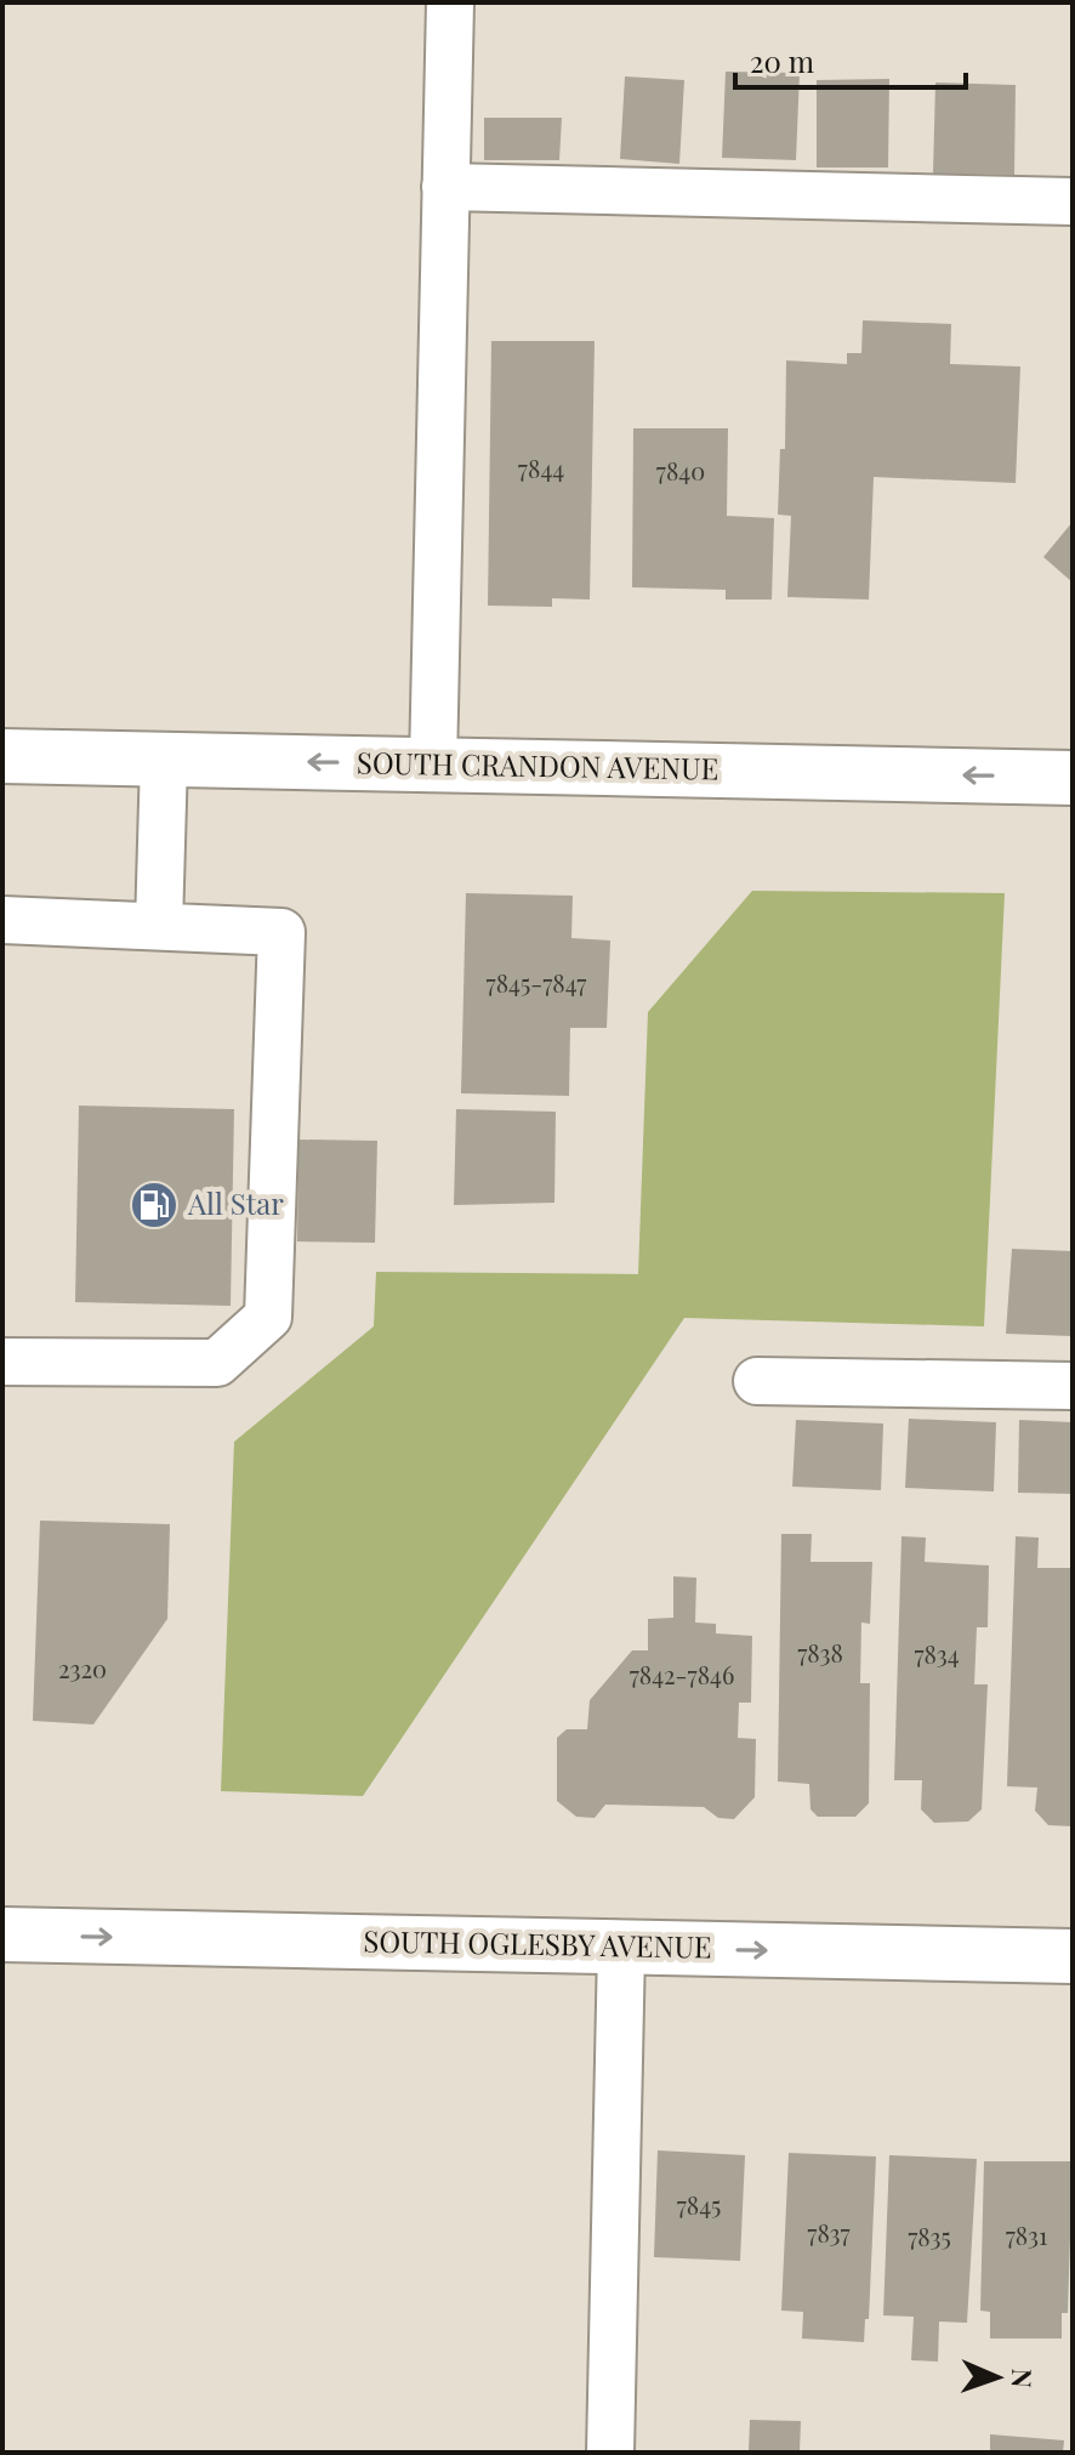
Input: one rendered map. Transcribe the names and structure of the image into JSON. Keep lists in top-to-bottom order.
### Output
{
  "streets": {
    "street": ["SOUTH CRANDON AVENUE", "SOUTH OGLESBY AVENUE"]
  },
  "one_way": ["SOUTH CRANDON AVENUE", "SOUTH OGLESBY AVENUE"],
  "places": {
    "fuel station": ["All Star"]
  },
  "house_numbers": [
    "7844",
    "7840",
    "7845-7847",
    "7838",
    "7834",
    "2320",
    "7842-7846",
    "7845",
    "7837",
    "7831",
    "7835"
  ],
  "scale_bar": "20 m",
  "north": "right"
}
